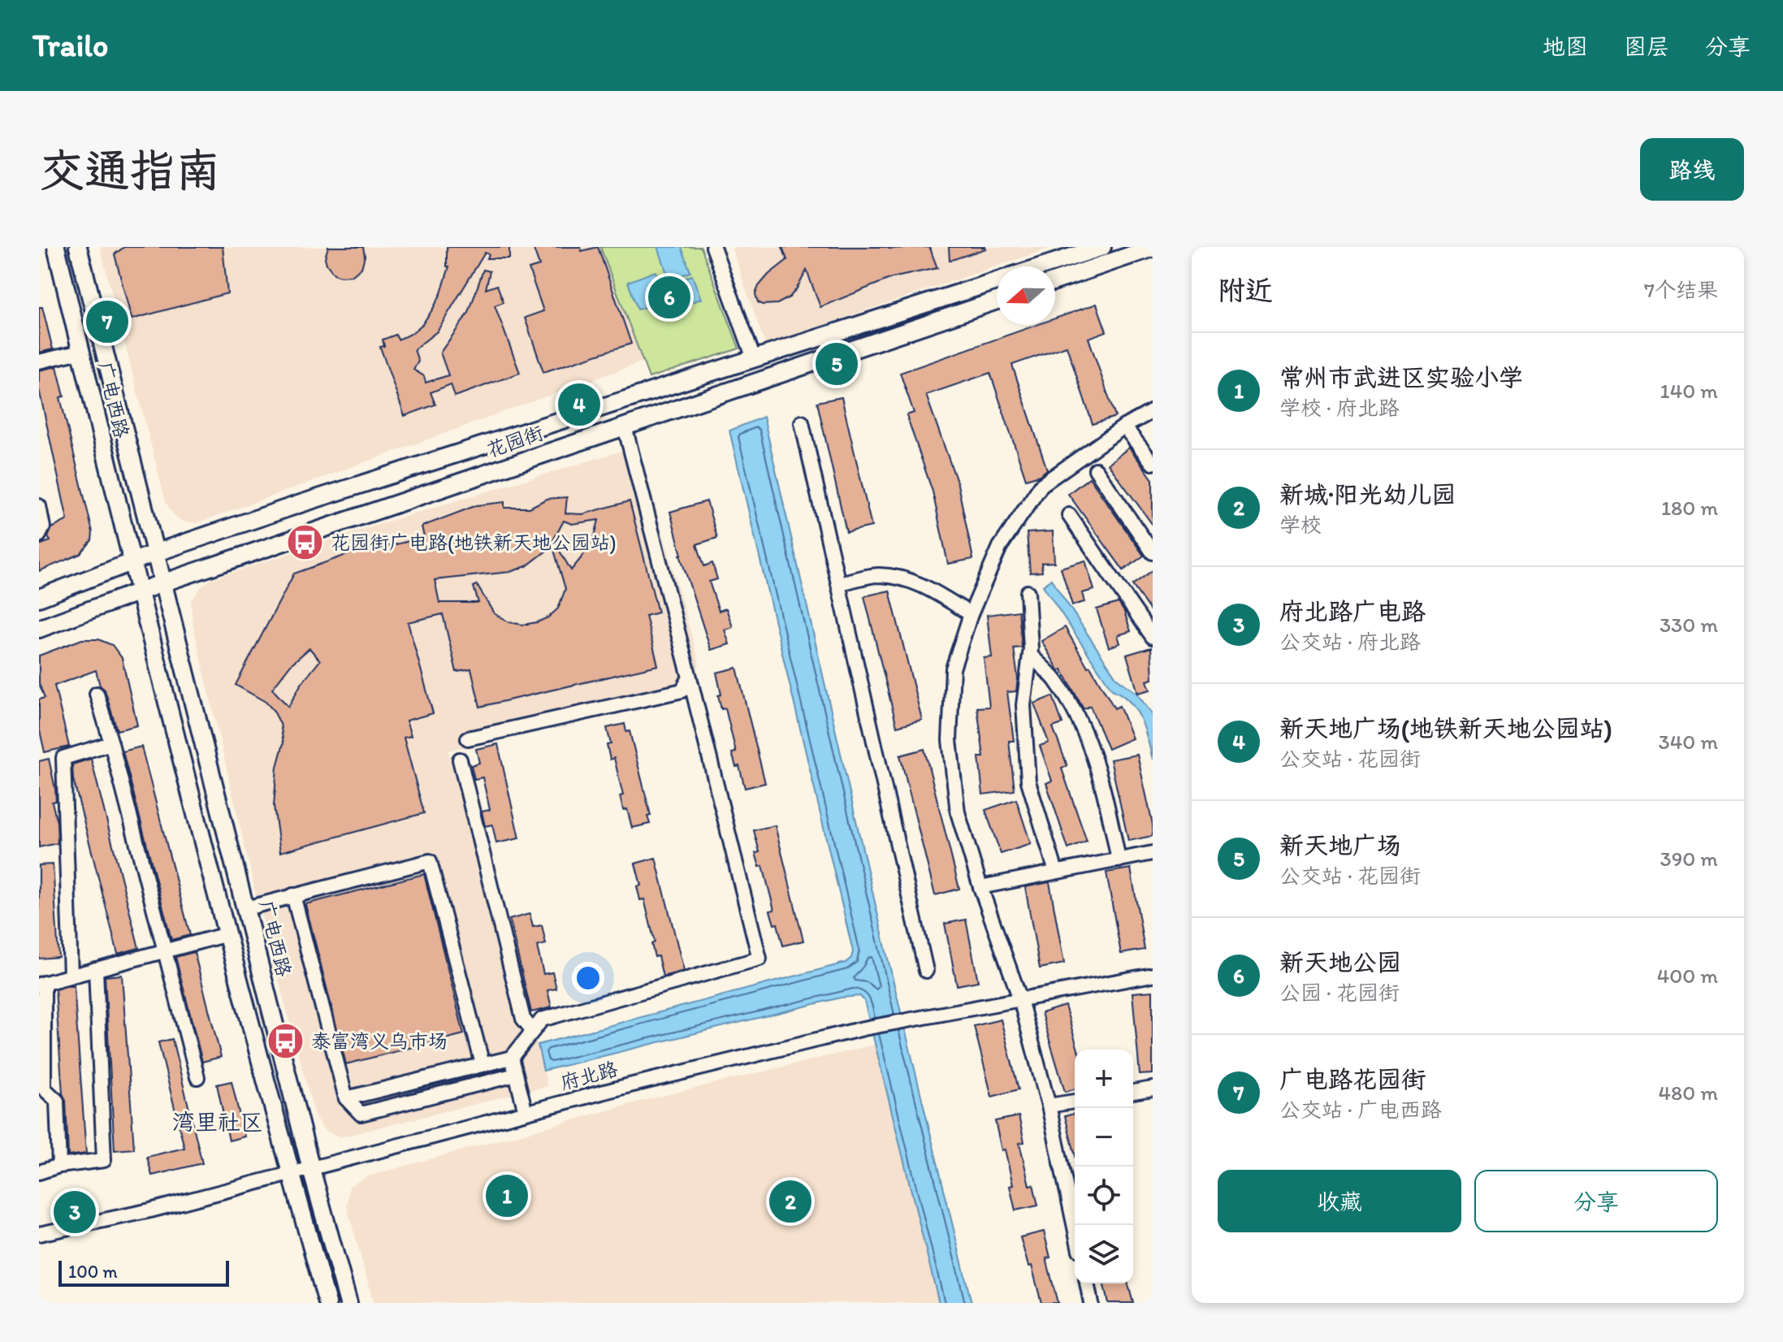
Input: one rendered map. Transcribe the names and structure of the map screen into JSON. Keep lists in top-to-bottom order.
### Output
{
  "streets": {
    "main road": ["广电西路", "花园街"],
    "street": ["府北路"]
  },
  "crossings": [
    ["广电西路", "花园街"],
    ["广电西路", "府北路"]
  ],
  "districts": ["湾里社区"],
  "places": {
    "bus stop": ["花园街广电路(地铁新天地公园站)", "泰富湾义乌市场"]
  },
  "scale_bar": "100 m",
  "north": "left",
  "page": {
    "header": "Trailo",
    "nav": ["地图", "图层", "分享"],
    "buttons": [
      "路线",
      ["收藏", "分享"]
    ],
    "title": "交通指南",
    "heading": ["附近", "7个结果"],
    "pins": [
      "6",
      "7",
      "5",
      "4",
      "1",
      "2",
      "3"
    ],
    "list": [
      {
        "mark": "1",
        "name": "常州市武进区实验小学",
        "note": "学校 · 府北路",
        "value": "140 m"
      },
      {
        "mark": "2",
        "name": "新城·阳光幼儿园",
        "note": "学校",
        "value": "180 m"
      },
      {
        "mark": "3",
        "name": "府北路广电路",
        "note": "公交站 · 府北路",
        "value": "330 m"
      },
      {
        "mark": "4",
        "name": "新天地广场(地铁新天地公园站)",
        "note": "公交站 · 花园街",
        "value": "340 m"
      },
      {
        "mark": "5",
        "name": "新天地广场",
        "note": "公交站 · 花园街",
        "value": "390 m"
      },
      {
        "mark": "6",
        "name": "新天地公园",
        "note": "公园 · 花园街",
        "value": "400 m"
      },
      {
        "mark": "7",
        "name": "广电路花园街",
        "note": "公交站 · 广电西路",
        "value": "480 m"
      }
    ],
    "map_buttons": ["+", "−"],
    "scale": "100 m"
  }
}
